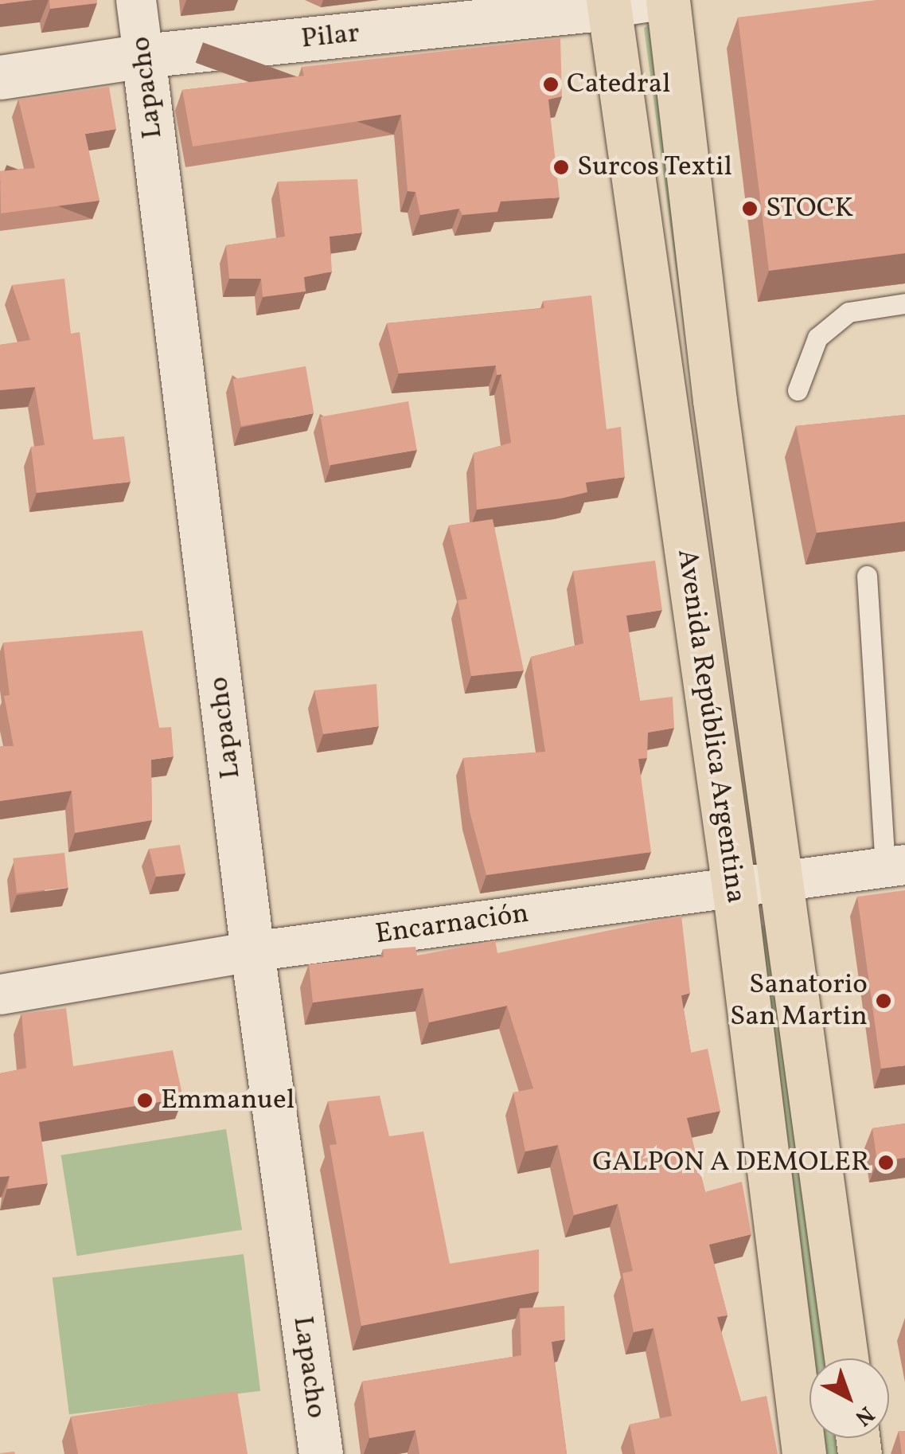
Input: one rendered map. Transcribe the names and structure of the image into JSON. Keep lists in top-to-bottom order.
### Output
{
  "streets": {
    "highway": ["Avenida República Argentina"],
    "street": ["Pilar", "Lapacho", "Encarnación"]
  },
  "crossings": [
    ["Pilar", "Lapacho"],
    ["Pilar", "Avenida República Argentina"],
    ["Lapacho", "Encarnación"],
    ["Avenida República Argentina", "Encarnación"]
  ],
  "places": [
    "Catedral",
    "Surcos Textil",
    "STOCK",
    "Sanatorio San Martin",
    "Emmanuel",
    "GALPON A DEMOLER"
  ],
  "north": "bottom right"
}
